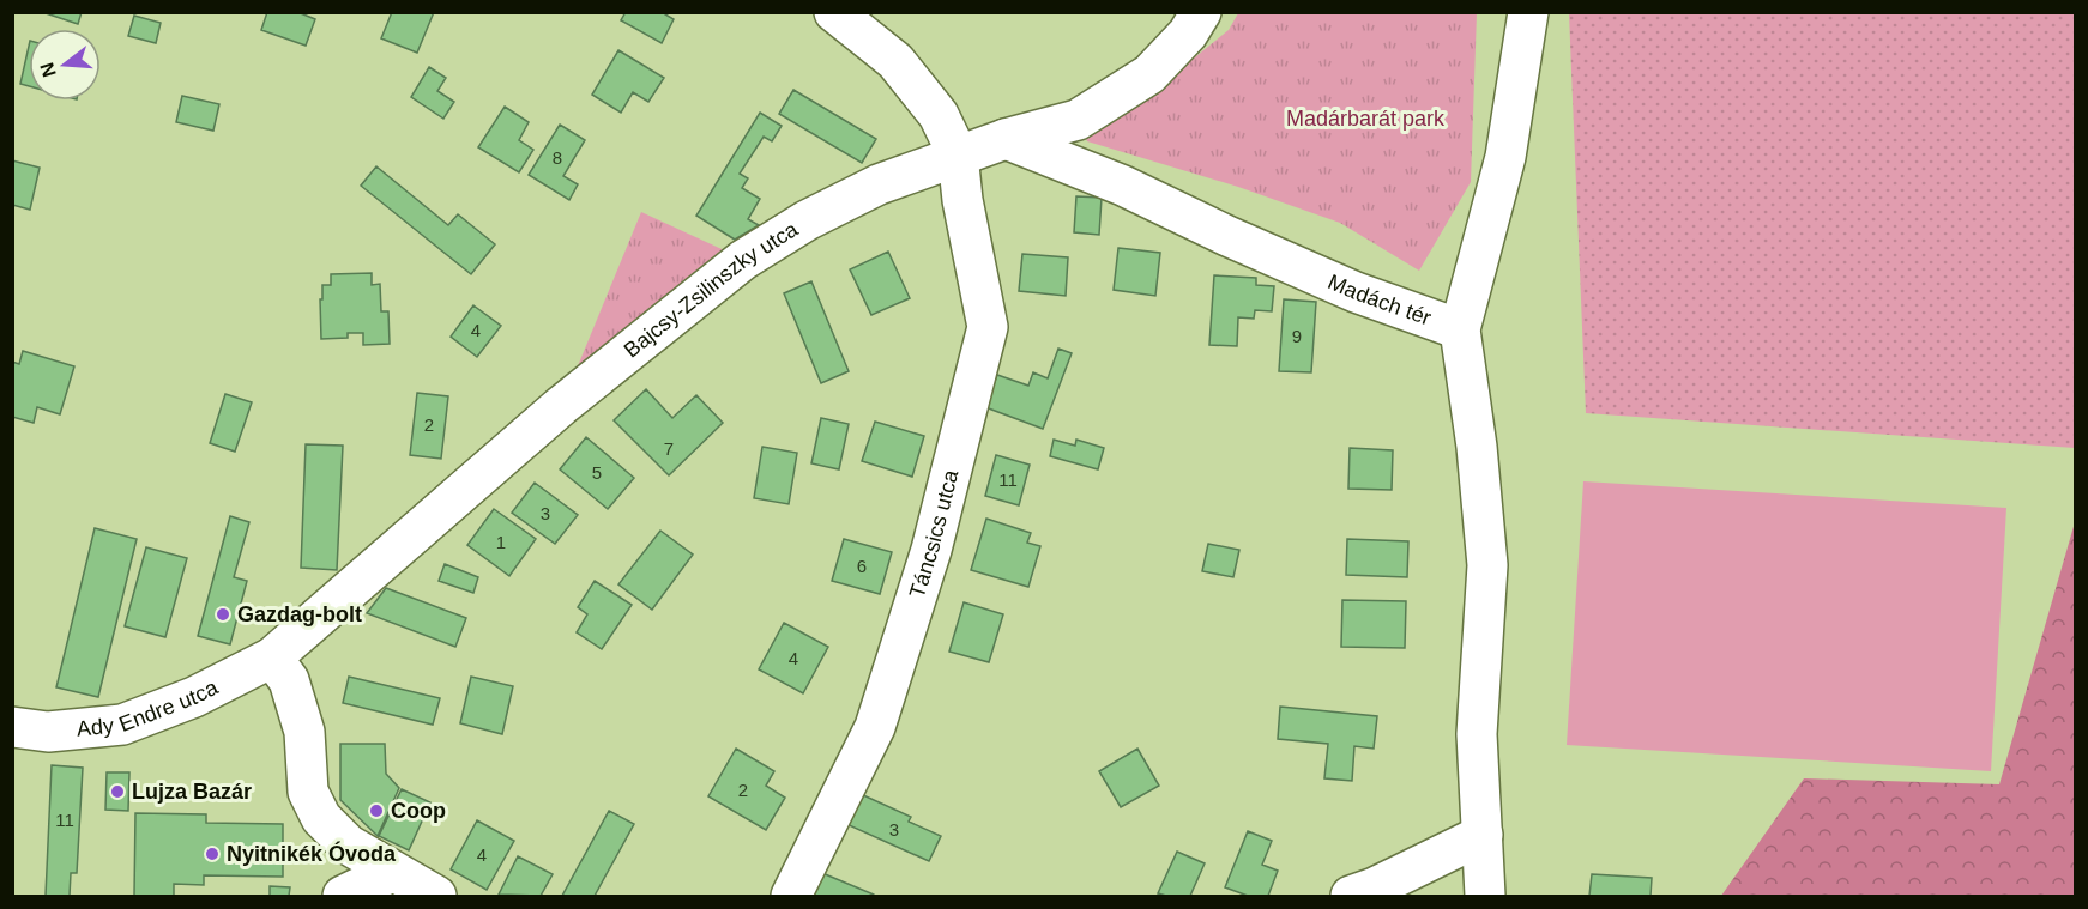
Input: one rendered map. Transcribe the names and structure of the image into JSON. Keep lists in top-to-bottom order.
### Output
{
  "streets": {
    "street": [
      "Bajcsy-Zsilinszky utca",
      "Madách tér",
      "Táncsics utca",
      "Ady Endre utca"
    ]
  },
  "crossings": [
    ["Bajcsy-Zsilinszky utca", "Madách tér"],
    ["Bajcsy-Zsilinszky utca", "Táncsics utca"],
    ["Bajcsy-Zsilinszky utca", "Ady Endre utca"]
  ],
  "parks": ["Madárbarát park"],
  "places": [
    "Gazdag-bolt",
    "Lujza Bazár",
    "Coop",
    "Nyitnikék Óvoda"
  ],
  "house_numbers": [
    "8",
    "4",
    "9",
    "2",
    "7",
    "5",
    "11",
    "3",
    "1",
    "6",
    "4",
    "2",
    "11",
    "3",
    "4"
  ],
  "north": "left"
}
